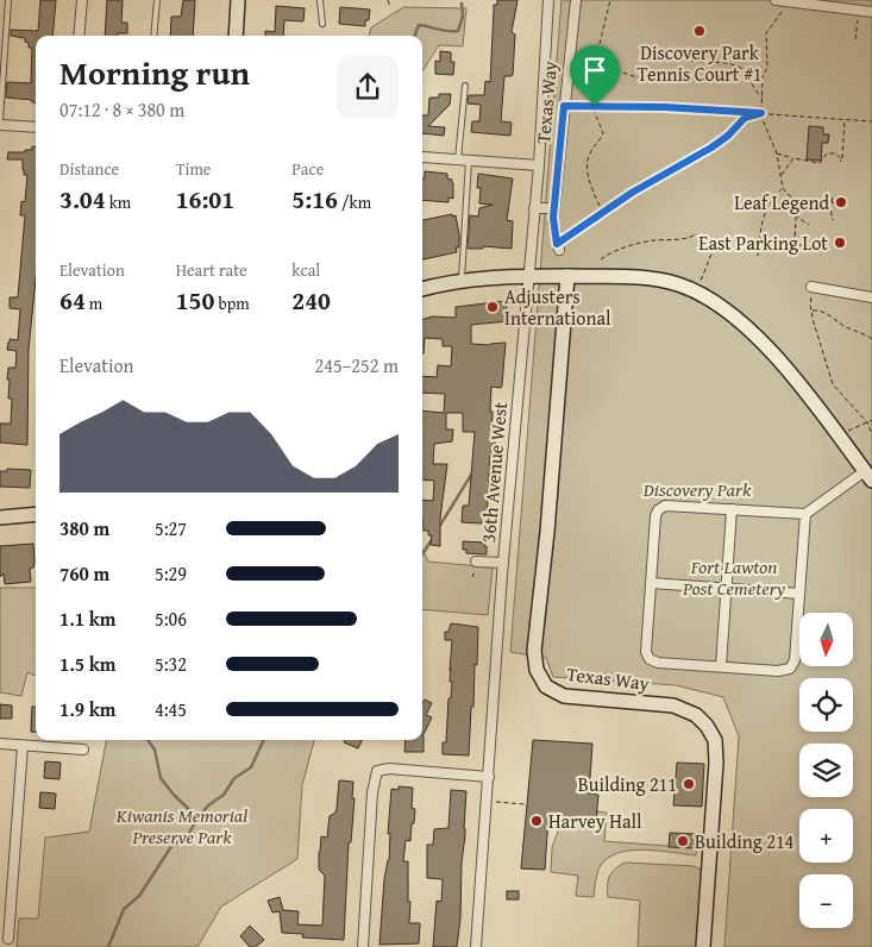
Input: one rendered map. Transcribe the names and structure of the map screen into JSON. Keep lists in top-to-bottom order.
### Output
{
  "streets": {
    "street": ["Texas Way", "36th Avenue West"]
  },
  "parks": ["Discovery Park", "Fort Lawton Post Cemetery", "Kiwanis Memorial Preserve Park"],
  "places": [
    "Discovery Park Tennis Court #1",
    "Leaf Legend",
    "East Parking Lot",
    "Adjusters International",
    "Building 211",
    "Harvey Hall",
    "Building 214"
  ],
  "north": "bottom",
  "page": {
    "heading": ["Morning run", "07:12 · 8 × 380 m"],
    "stats": [
      ["Distance", "3.04 km"],
      ["Time", "16:01"],
      ["Pace", "5:16 /km"],
      ["Elevation", "64 m"],
      ["Heart rate", "150 bpm"],
      ["kcal", "240"]
    ],
    "chart": ["Elevation", "245–252 m"],
    "list": [
      {
        "name": "380 m",
        "note": "5:27"
      },
      {
        "name": "760 m",
        "note": "5:29"
      },
      {
        "name": "1.1 km",
        "note": "5:06"
      },
      {
        "name": "1.5 km",
        "note": "5:32"
      },
      {
        "name": "1.9 km",
        "note": "4:45"
      }
    ],
    "map_buttons": ["+", "−"]
  }
}
